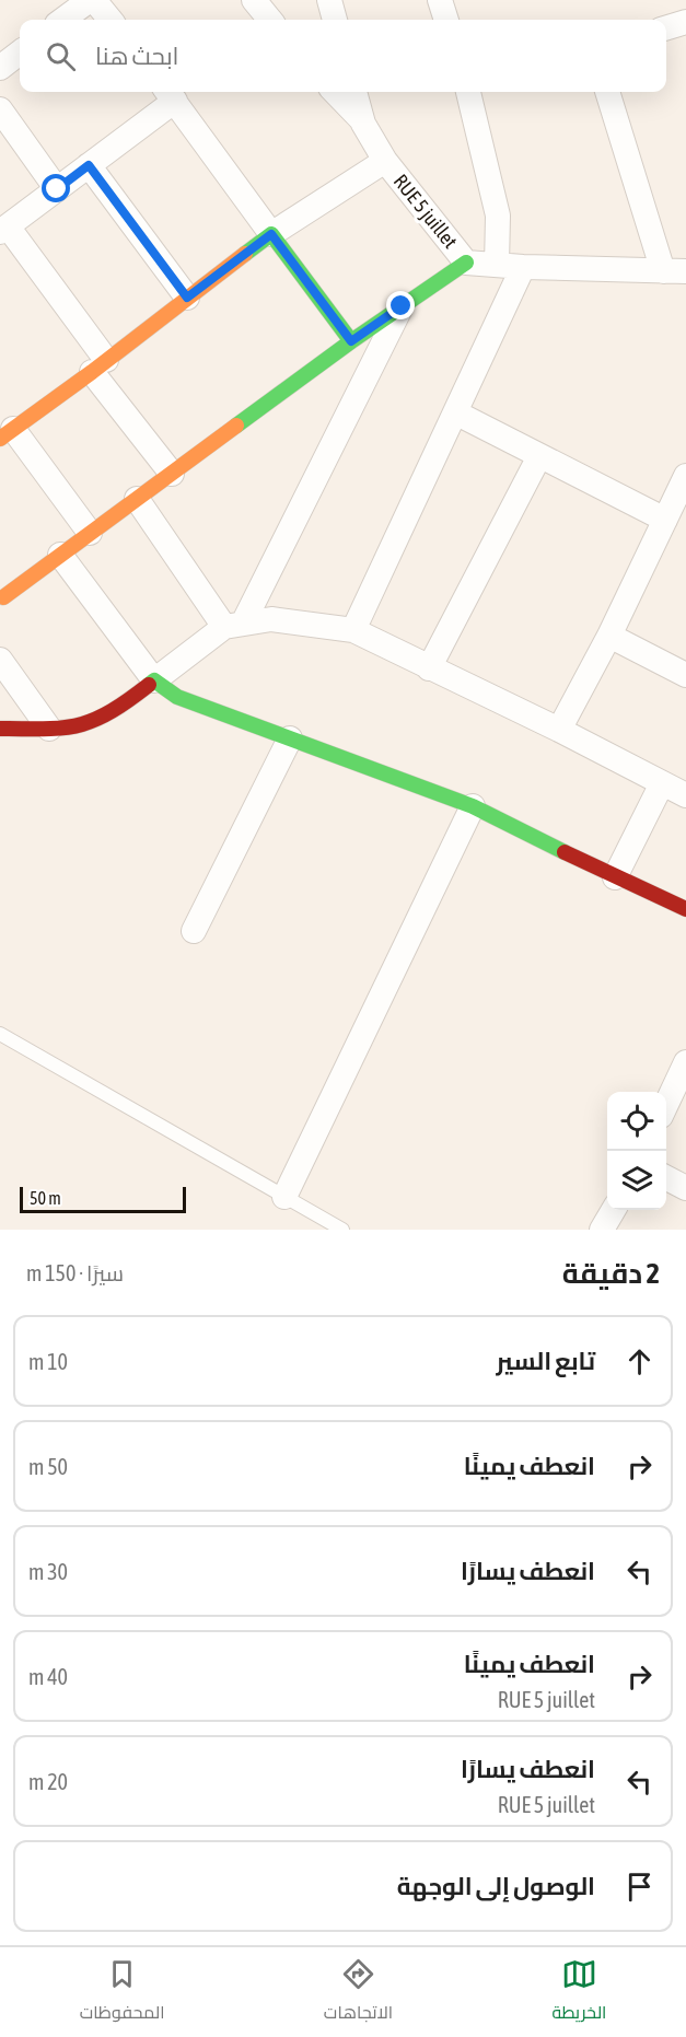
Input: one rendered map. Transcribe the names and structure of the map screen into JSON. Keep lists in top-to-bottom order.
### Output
{
  "streets": {
    "street": ["RUE 5 juillet"]
  },
  "scale_bar": "50 m",
  "page": {
    "search": "ابحث هنا",
    "scale": "50 m",
    "heading": ["2 دقيقة", "سيرًا · 150 m"],
    "list": [
      ["تابع السير", "10 m"],
      ["انعطف يمينًا", "50 m"],
      ["انعطف يسارًا", "30 m"],
      ["انعطف يمينًا", "RUE 5 juillet", "40 m"],
      ["انعطف يسارًا", "RUE 5 juillet", "20 m"],
      "الوصول إلى الوجهة"
    ],
    "nav": ["الخريطة", "الاتجاهات", "المحفوظات"]
  }
}
